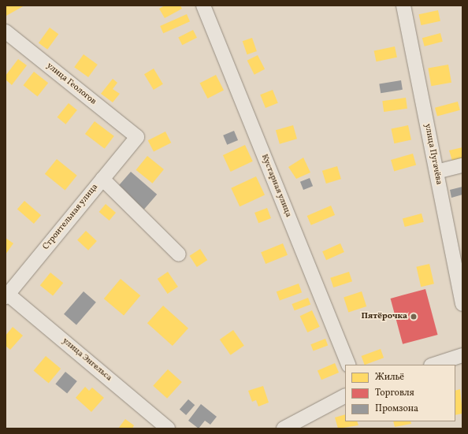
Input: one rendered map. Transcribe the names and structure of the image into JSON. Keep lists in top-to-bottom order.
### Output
{
  "streets": {
    "street": [
      "улица Геологов",
      "улица Пугачёва",
      "Кустарная улица",
      "Строительная улица",
      "улица Энгельса"
    ]
  },
  "crossings": [
    ["улица Геологов", "Строительная улица"],
    ["Строительная улица", "улица Энгельса"]
  ],
  "places": ["Пятёрочка"],
  "legend": ["Жильё", "Торговля", "Промзона"]
}
